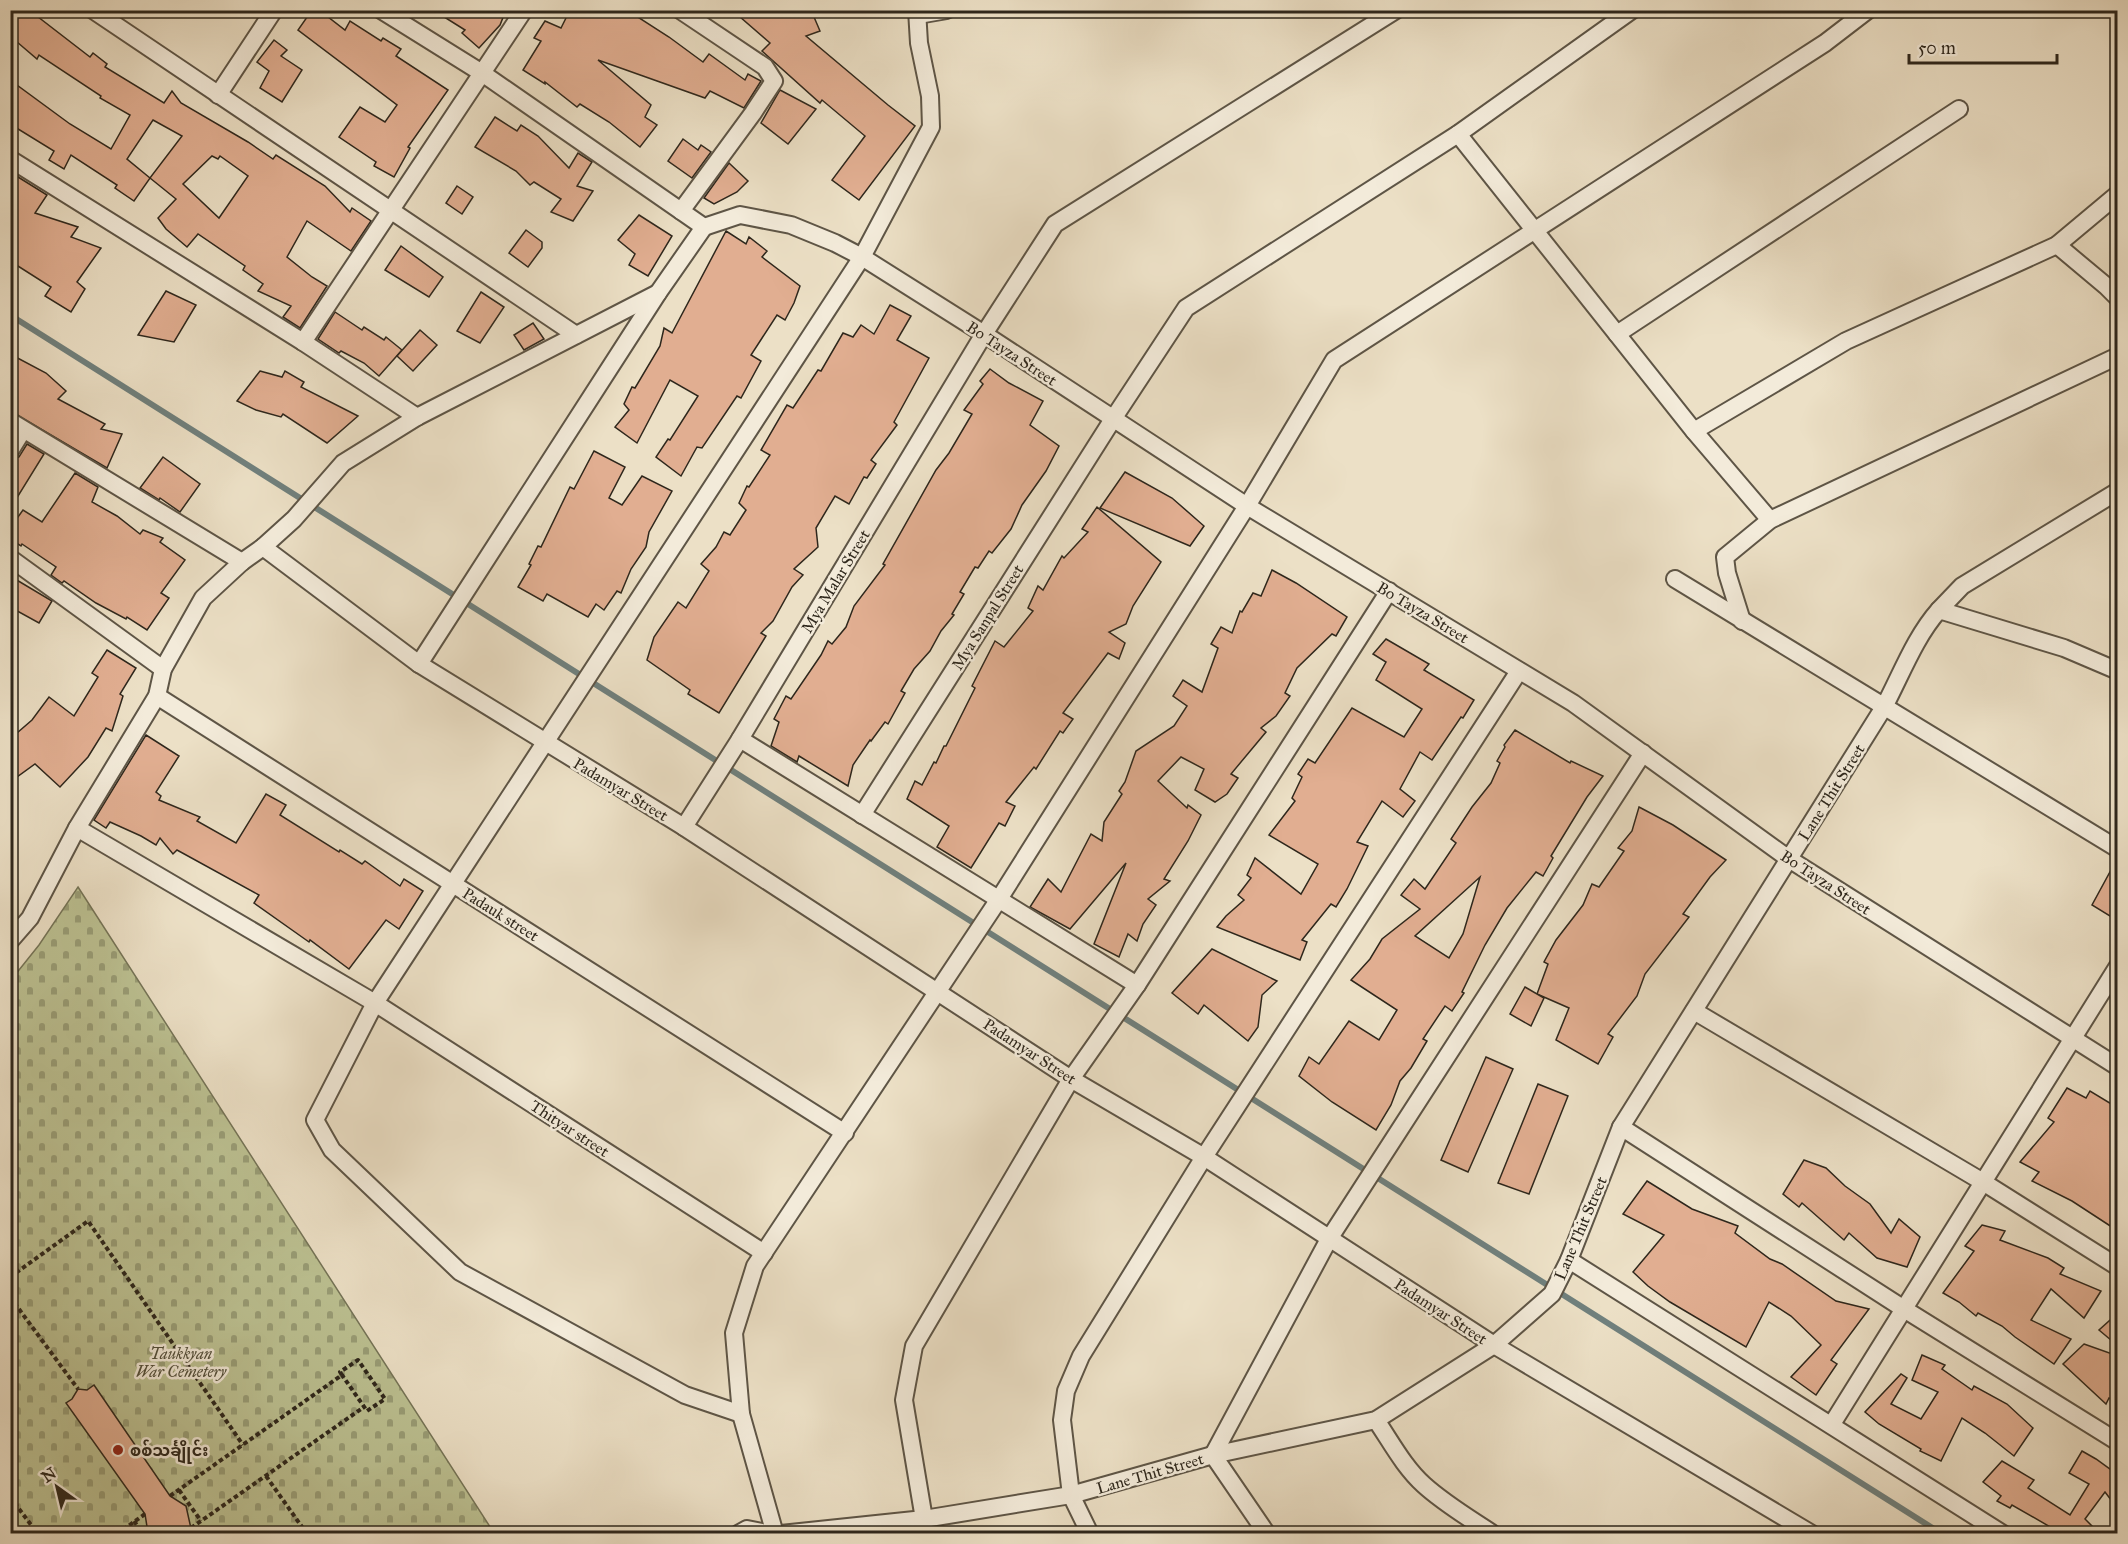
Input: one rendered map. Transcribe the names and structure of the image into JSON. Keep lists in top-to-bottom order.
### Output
{
  "streets": {
    "street": [
      "Bo Tayza Street",
      "Mya Malar Street",
      "Mya Sanpal Street",
      "Padamyar Street",
      "Lane Thit Street",
      "Padauk street",
      "Thityar street"
    ]
  },
  "crossings": [
    ["Bo Tayza Street", "Mya Malar Street"],
    ["Bo Tayza Street", "Mya Sanpal Street"],
    ["Bo Tayza Street", "Lane Thit Street"],
    ["Mya Malar Street", "Padamyar Street"],
    ["Padamyar Street", "Lane Thit Street"]
  ],
  "parks": ["Taukkyan War Cemetery"],
  "places": ["စစ်သင်္ချိုင်း"],
  "scale_bar": "50 m",
  "north": "top left"
}
